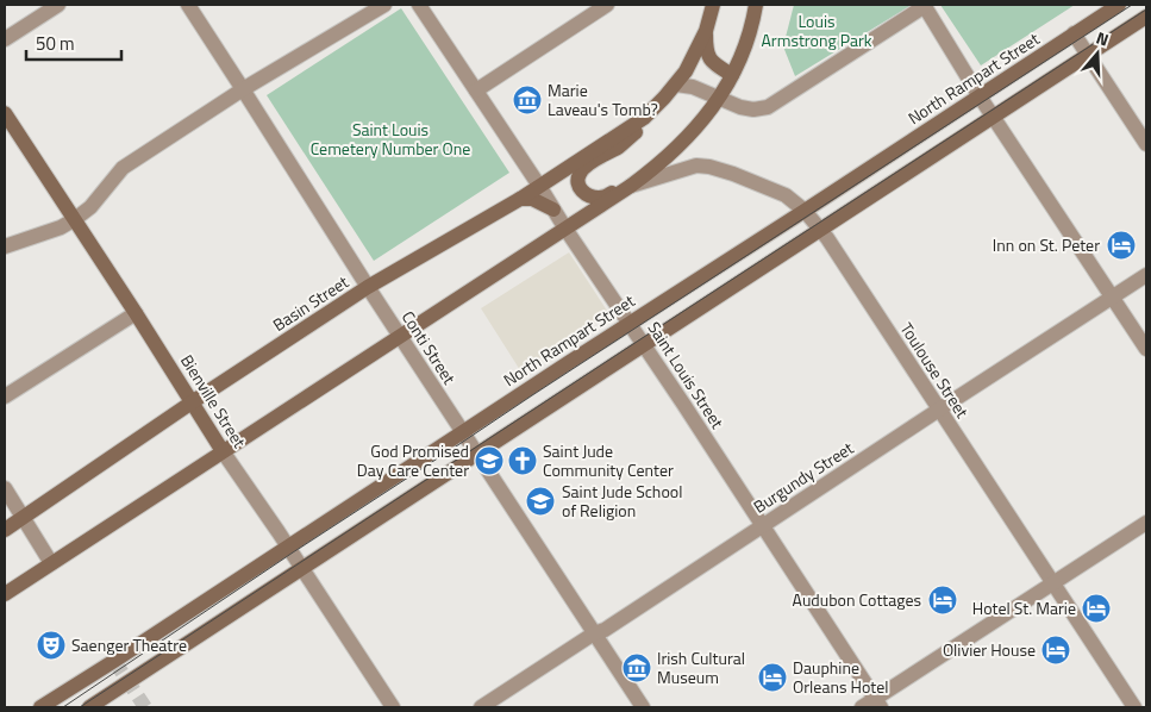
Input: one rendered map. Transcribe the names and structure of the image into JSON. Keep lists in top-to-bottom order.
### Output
{
  "streets": {
    "main road": ["North Rampart Street", "Basin Street", "Bienville Street"],
    "street": [
      "Conti Street",
      "Toulouse Street",
      "Saint Louis Street",
      "Burgundy Street"
    ]
  },
  "crossings": [
    ["North Rampart Street", "Conti Street"],
    ["North Rampart Street", "Toulouse Street"],
    ["North Rampart Street", "Saint Louis Street"],
    ["North Rampart Street", "Bienville Street"],
    ["Basin Street", "Conti Street"],
    ["Basin Street", "Saint Louis Street"],
    ["Basin Street", "Bienville Street"],
    ["Conti Street", "Burgundy Street"],
    ["Toulouse Street", "Burgundy Street"],
    ["Saint Louis Street", "Burgundy Street"]
  ],
  "parks": ["Louis Armstrong Park", "Saint Louis Cemetery Number One"],
  "places": {
    "museum": ["Marie Laveau's Tomb?", "Irish Cultural Museum"],
    "hotel": [
      "Inn on St. Peter",
      "Audubon Cottages",
      "Hotel St. Marie",
      "Olivier House",
      "Dauphine Orleans Hotel"
    ],
    "school or university": ["God Promised Day Care Center", "Saint Jude School of Religion"],
    "church": ["Saint Jude Community Center"],
    "theatre": ["Saenger Theatre"]
  },
  "scale_bar": "50 m",
  "north": "top"
}
